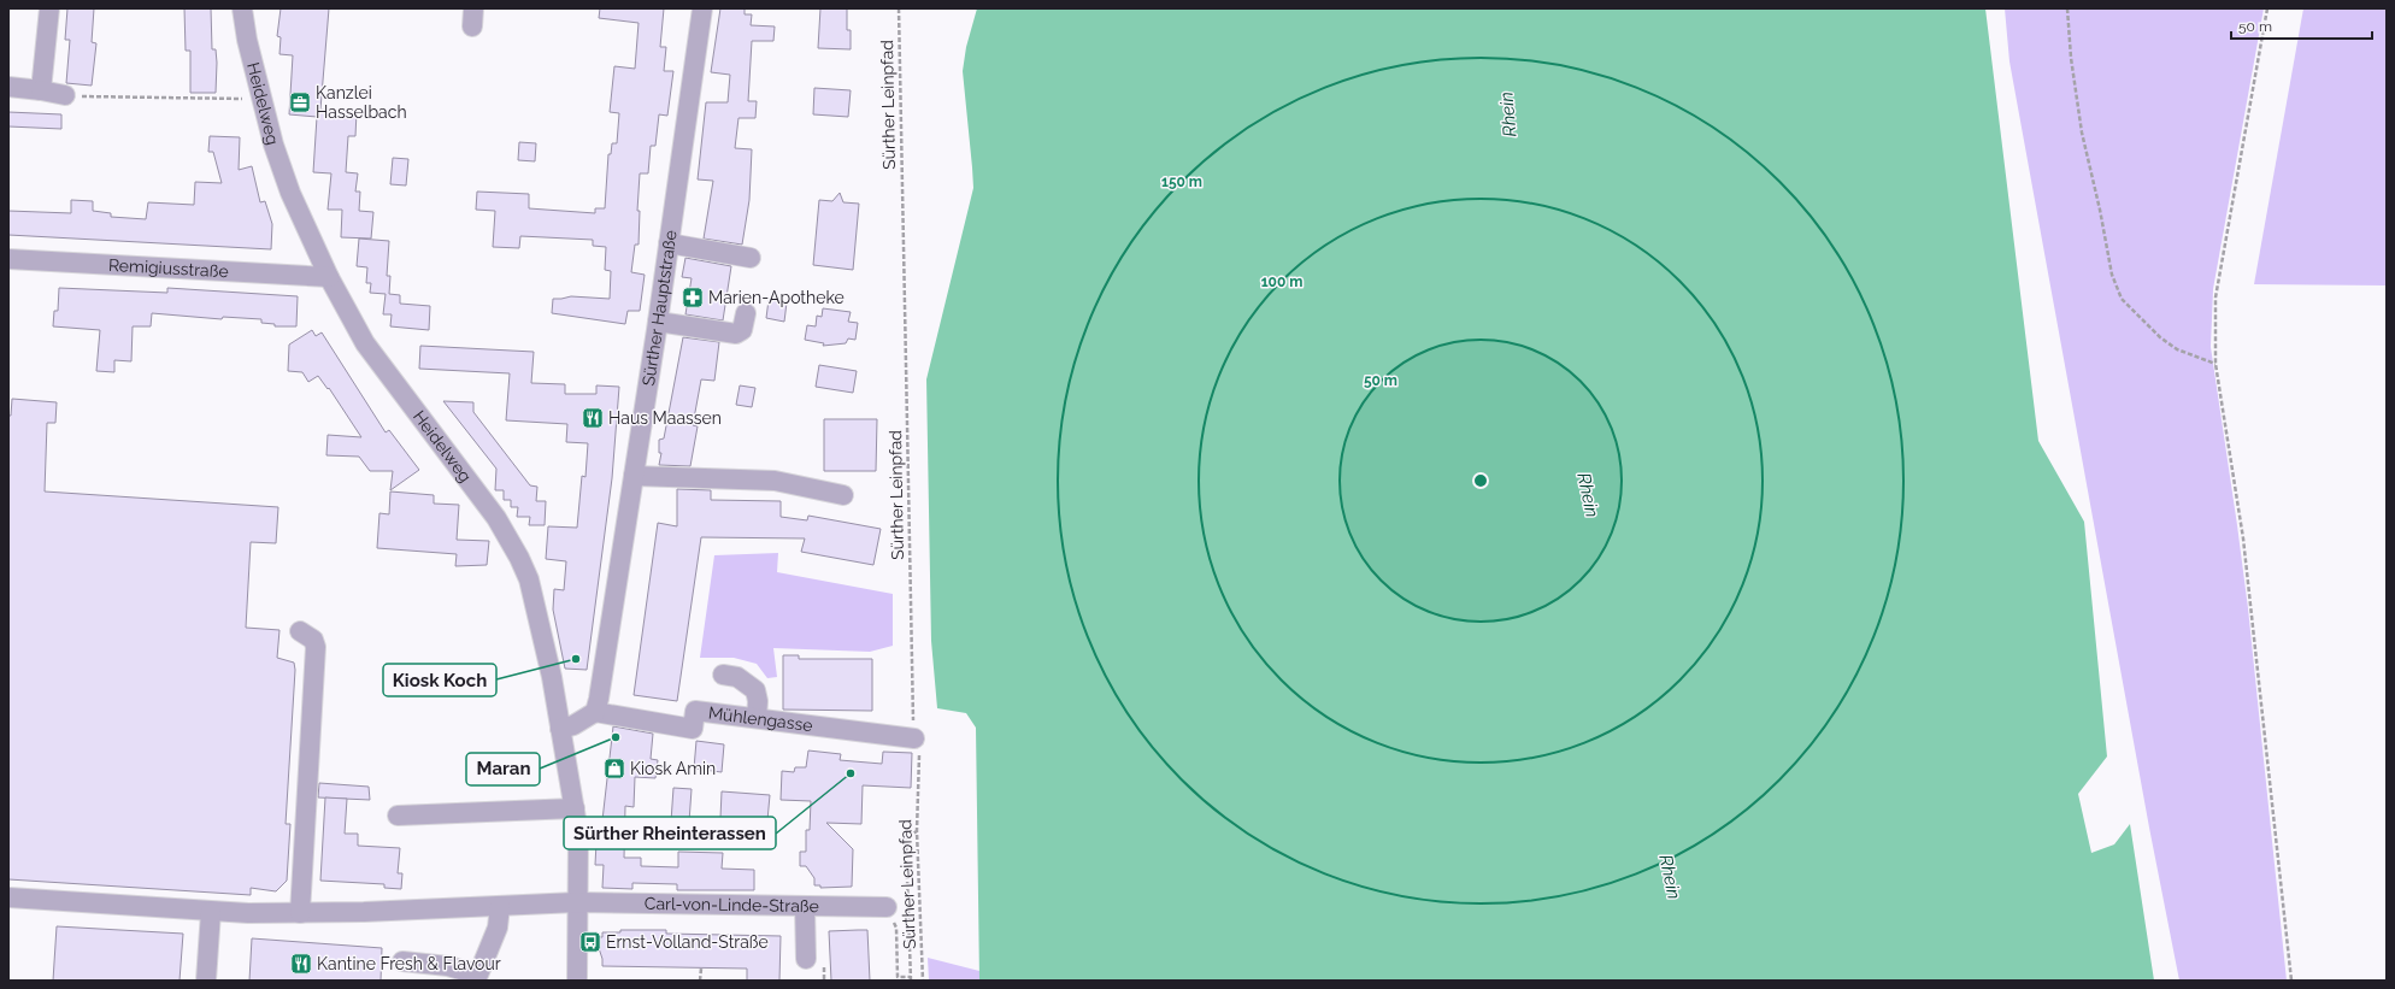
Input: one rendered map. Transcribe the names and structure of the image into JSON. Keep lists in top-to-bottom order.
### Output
{
  "streets": {
    "street": [
      "Heidelweg",
      "Remigiusstraße",
      "Sürther Hauptstraße",
      "Mühlengasse",
      "Carl-von-Linde-Straße"
    ],
    "path": ["Sürther Leinpfad"]
  },
  "crossings": [
    ["Heidelweg", "Remigiusstraße"],
    ["Heidelweg", "Carl-von-Linde-Straße"],
    ["Sürther Leinpfad", "Mühlengasse"],
    ["Sürther Hauptstraße", "Mühlengasse"]
  ],
  "water": ["Rhein"],
  "places": {
    "office": ["Kanzlei Hasselbach"],
    "pharmacy": ["Marien-Apotheke"],
    "restaurant": ["Haus Maassen", "Kantine Fresh & Flavour"],
    "other": ["Kiosk Koch", "Maran", "Sürther Rheinterassen"],
    "shop": ["Kiosk Amin"],
    "bus stop": ["Ernst-Volland-Straße"]
  },
  "scale_bar": "50 m",
  "rings": ["150 m", "100 m", "50 m"]
}
